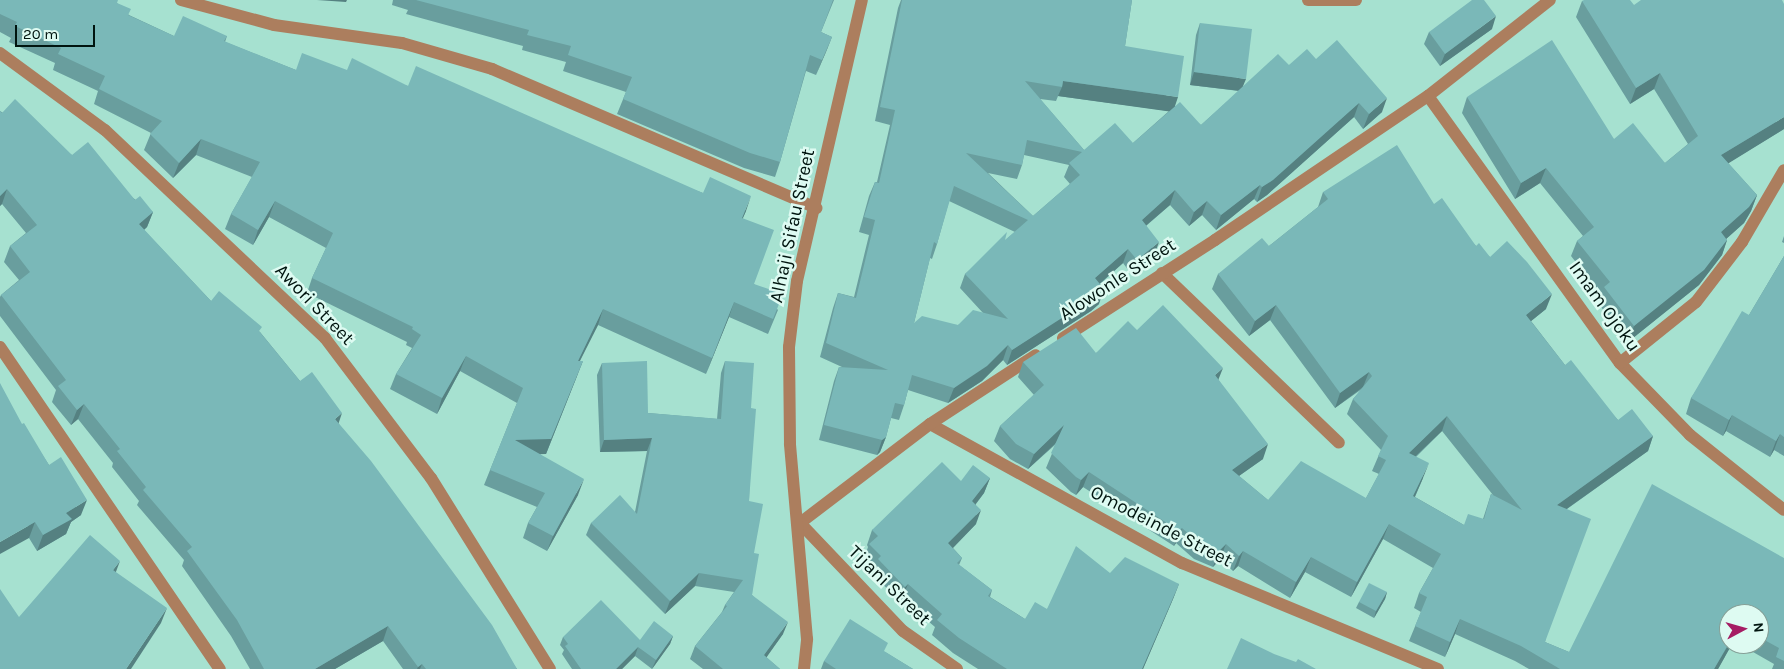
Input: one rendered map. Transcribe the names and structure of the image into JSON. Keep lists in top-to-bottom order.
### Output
{
  "streets": {
    "street": [
      "Alhaji Sifau Street",
      "Alowonle Street",
      "Awori Street",
      "Imam Ojoku",
      "Omodeinde Street",
      "Tijani Street"
    ]
  },
  "crossings": [
    ["Alhaji Sifau Street", "Alowonle Street"],
    ["Alhaji Sifau Street", "Tijani Street"],
    ["Alowonle Street", "Imam Ojoku"],
    ["Alowonle Street", "Omodeinde Street"],
    ["Alowonle Street", "Tijani Street"]
  ],
  "scale_bar": "20 m",
  "north": "right"
}
